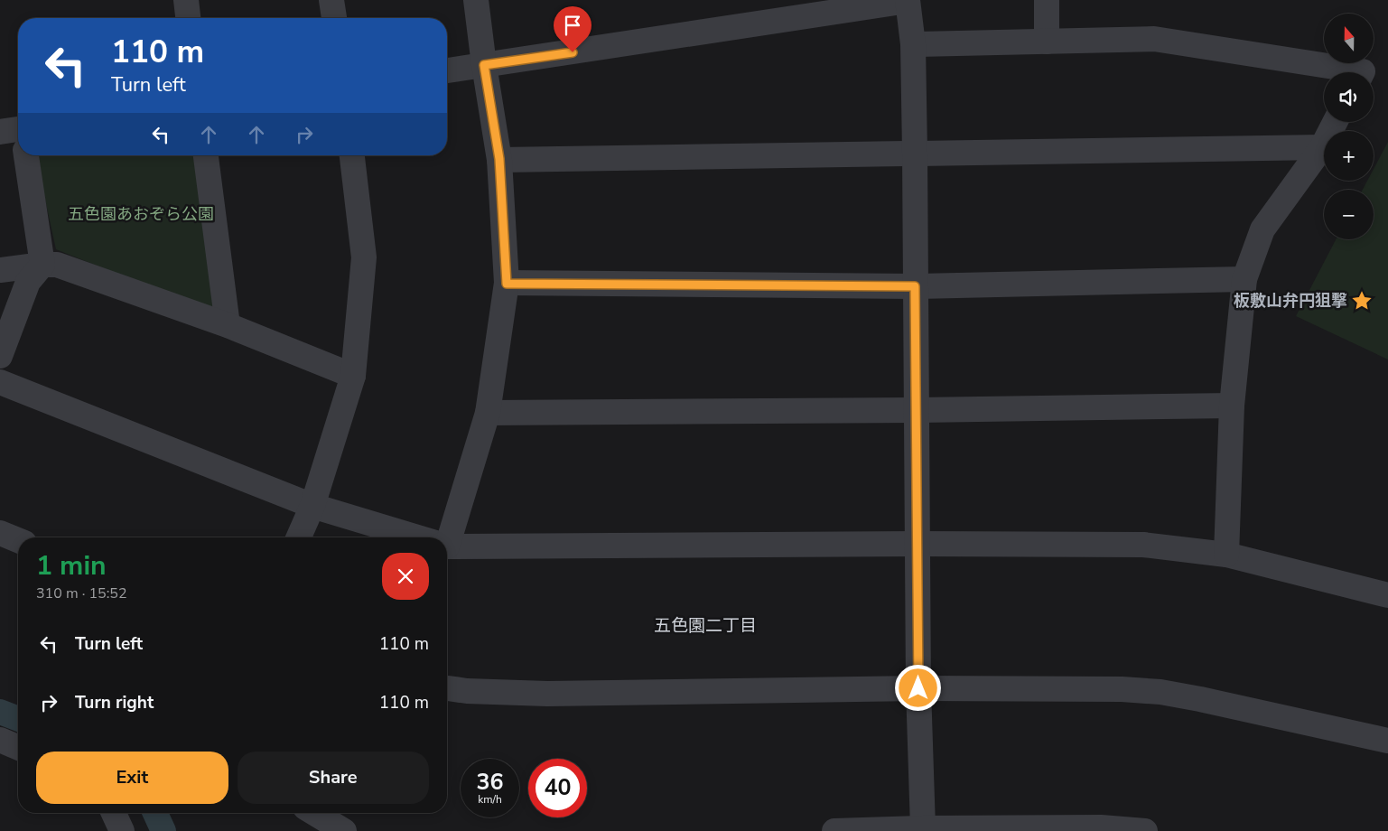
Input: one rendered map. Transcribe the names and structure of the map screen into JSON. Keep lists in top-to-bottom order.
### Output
{
  "districts": ["五色園二丁目"],
  "parks": ["五色園あおぞら公園"],
  "places": {
    "place": ["板敷山弁円狙撃"]
  },
  "north": "top",
  "page": {
    "map_buttons": ["+", "−"],
    "turn": ["110 m", "Turn left"],
    "heading": ["1 min", "310 m · 15:52"],
    "list": [
      {
        "name": "Turn left",
        "value": "110 m"
      },
      {
        "name": "Turn right",
        "value": "110 m"
      }
    ],
    "buttons": ["Exit", "Share"],
    "speed": "36 km/h",
    "limit": "40"
  }
}
